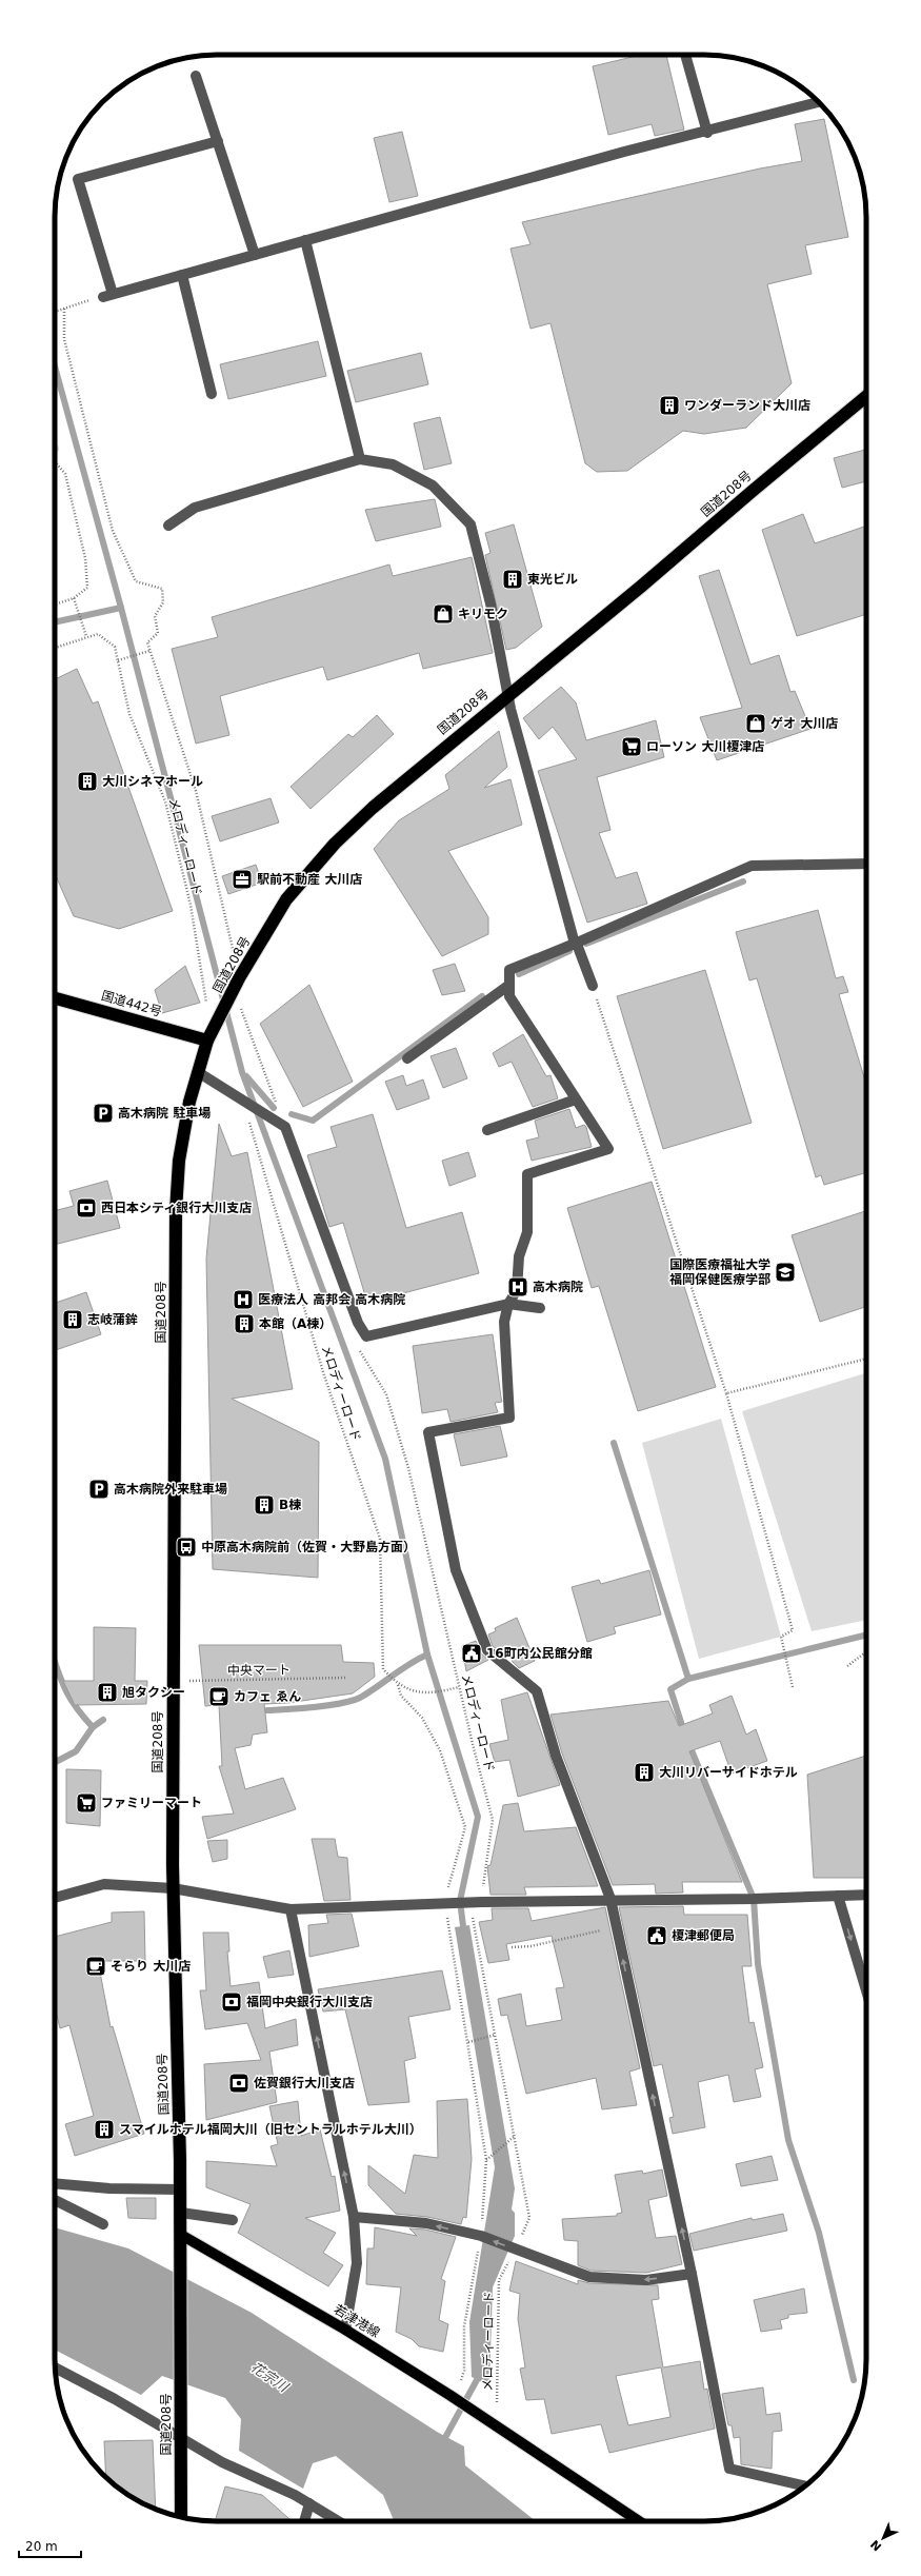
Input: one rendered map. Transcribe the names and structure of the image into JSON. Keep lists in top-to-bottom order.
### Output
{
  "streets": {
    "highway": ["国道208号", "国道442号"],
    "main road": ["若津港線"],
    "path": ["メロディーロード", "中央マート"]
  },
  "crossings": [
    ["国道208号", "国道442号"],
    ["国道208号", "中央マート"],
    ["国道208号", "若津港線"]
  ],
  "water": ["花宗川"],
  "places": {
    "building": [
      "ワンダーランド大川店",
      "東光ビル",
      "大川シネマホール",
      "志岐蒲鉾",
      "本館（A棟）",
      "B棟",
      "旭タクシー",
      "大川リバーサイドホテル",
      "スマイルホテル福岡大川（旧セントラルホテル大川）"
    ],
    "shop": ["キリモク", "ゲオ 大川店"],
    "supermarket": ["ローソン 大川榎津店", "ファミリーマート"],
    "office": ["駅前不動産 大川店"],
    "parking": ["高木病院 駐車場", "高木病院外来駐車場"],
    "bank": ["西日本シティ銀行大川支店", "福岡中央銀行大川支店", "佐賀銀行大川支店"],
    "school or university": ["国際医療福祉大学 福岡保健医療学部"],
    "hospital": ["高木病院", "医療法人 高邦会 高木病院"],
    "bus stop": ["中原高木病院前（佐賀・大野島方面）"],
    "public building": ["16町内公民館分館", "榎津郵便局"],
    "cafe": ["カフェ ゑん", "そらり 大川店"]
  },
  "scale_bar": "20 m",
  "north": "bottom left"
}
